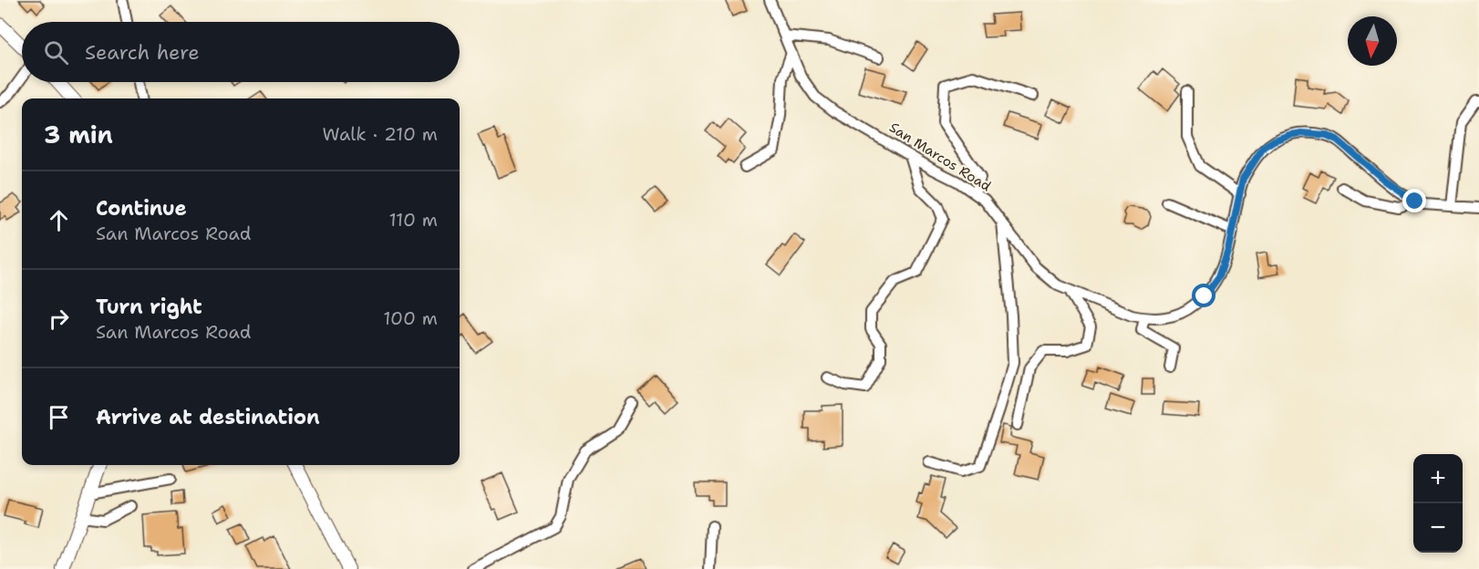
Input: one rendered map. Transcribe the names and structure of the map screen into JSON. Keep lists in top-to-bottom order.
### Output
{
  "streets": {
    "street": ["San Marcos Road"]
  },
  "north": "bottom",
  "page": {
    "search": "Search here",
    "heading": ["3 min", "Walk · 210 m"],
    "list": [
      ["Continue", "San Marcos Road", "110 m"],
      ["Turn right", "San Marcos Road", "100 m"],
      "Arrive at destination"
    ],
    "map_buttons": ["+", "−"]
  }
}
